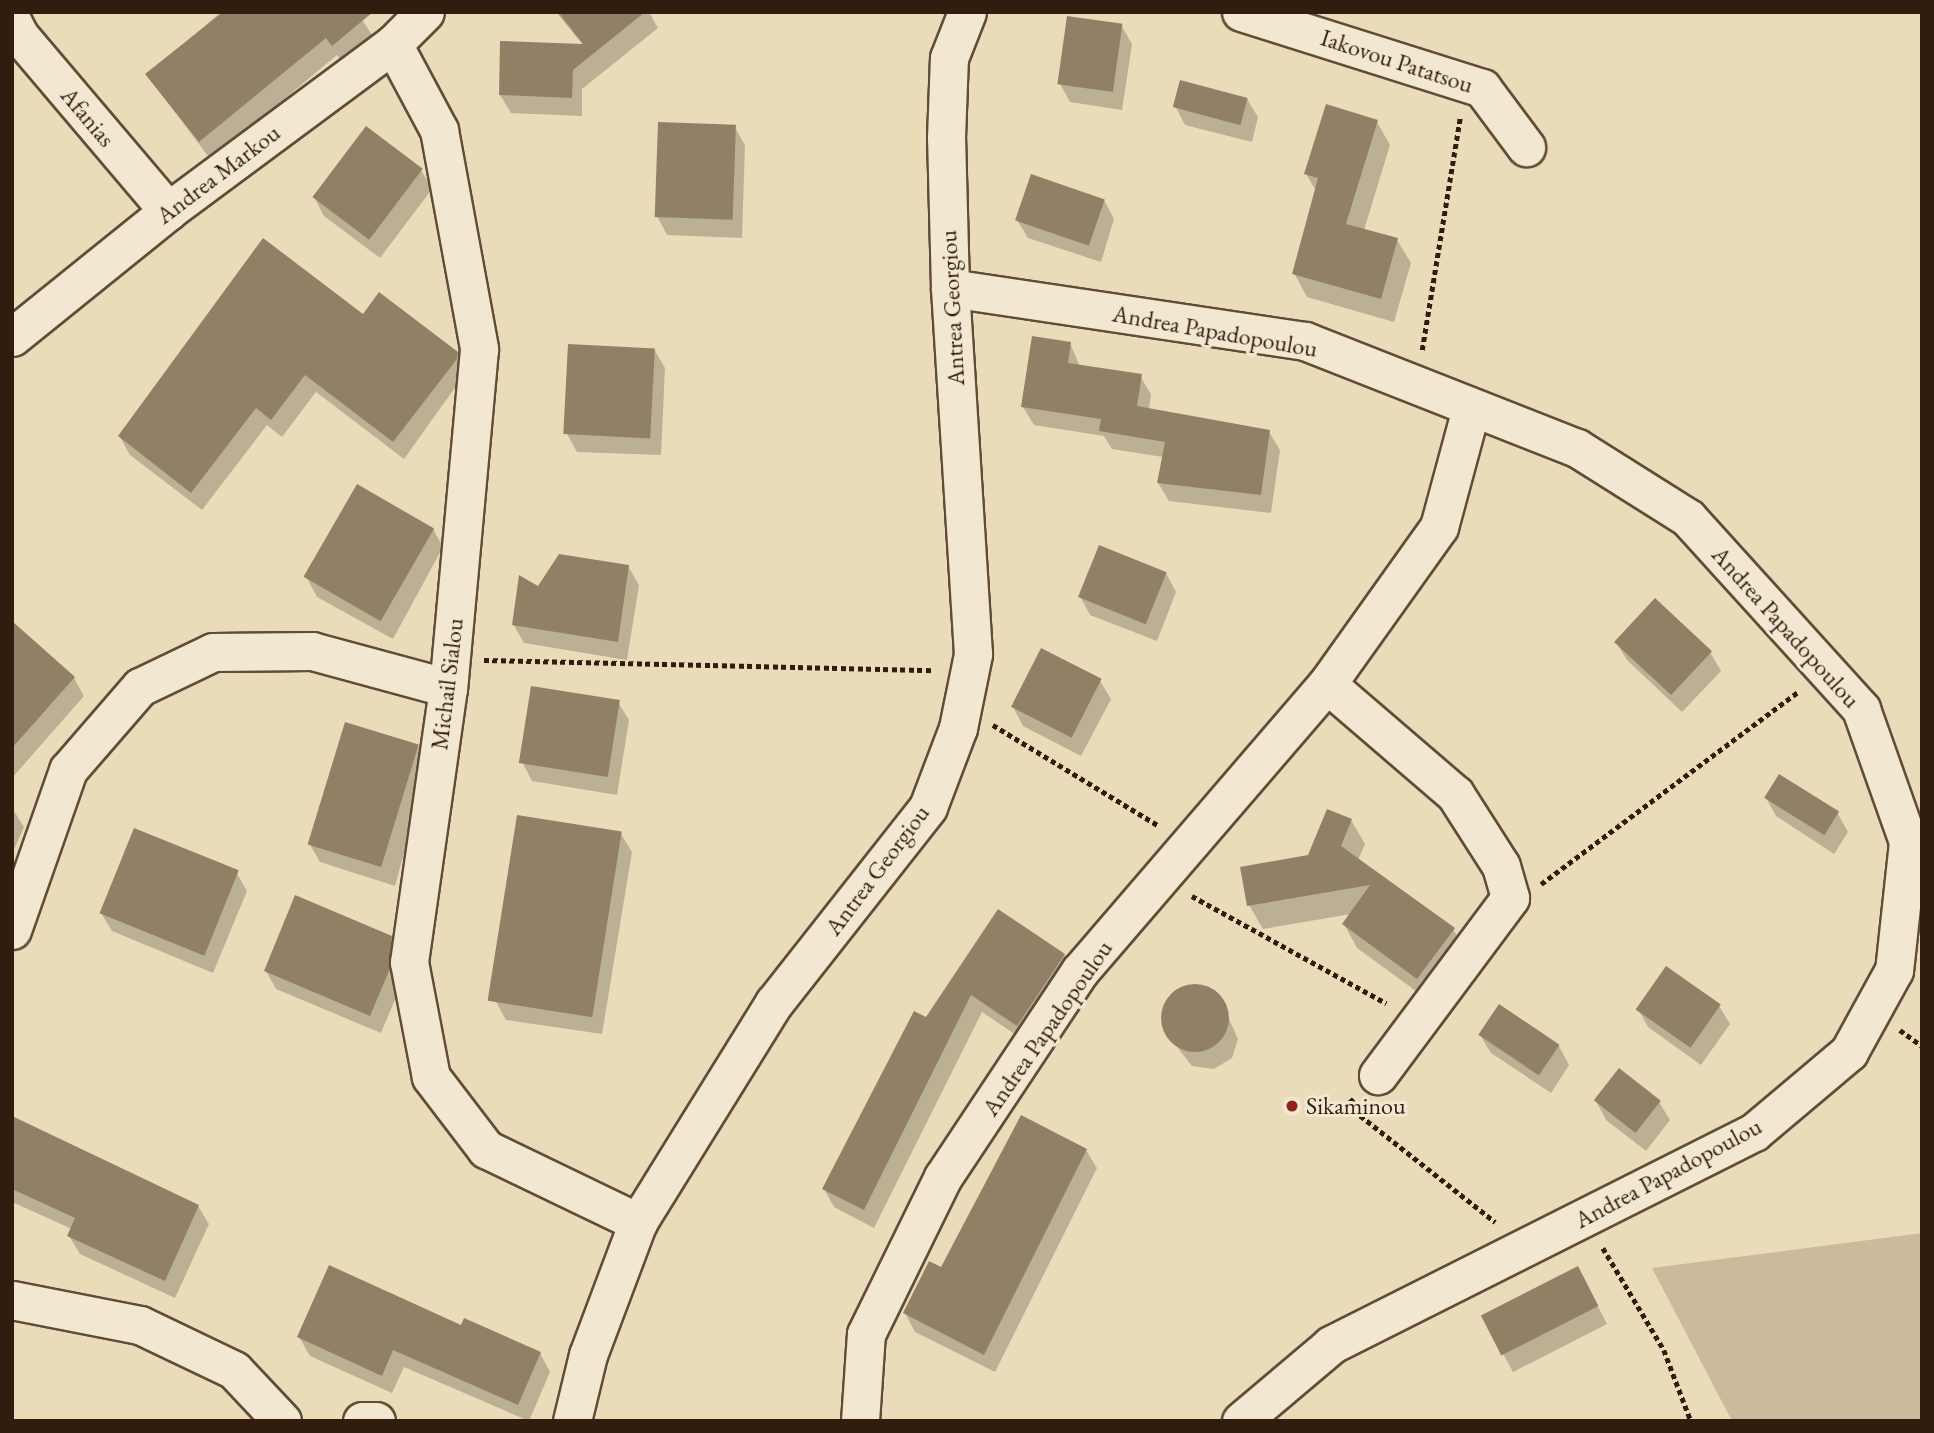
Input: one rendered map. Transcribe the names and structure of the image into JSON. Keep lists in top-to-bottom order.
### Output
{
  "streets": {
    "street": [
      "Iakovou Patatsou",
      "Afanias",
      "Andrea Markou",
      "Antrea Georgiou",
      "Andrea Papadopoulou",
      "Michail Sialou"
    ]
  },
  "crossings": [
    ["Afanias", "Andrea Markou"],
    ["Andrea Markou", "Michail Sialou"],
    ["Antrea Georgiou", "Andrea Papadopoulou"],
    ["Antrea Georgiou", "Michail Sialou"]
  ],
  "places": ["Sikaminou"]
}
